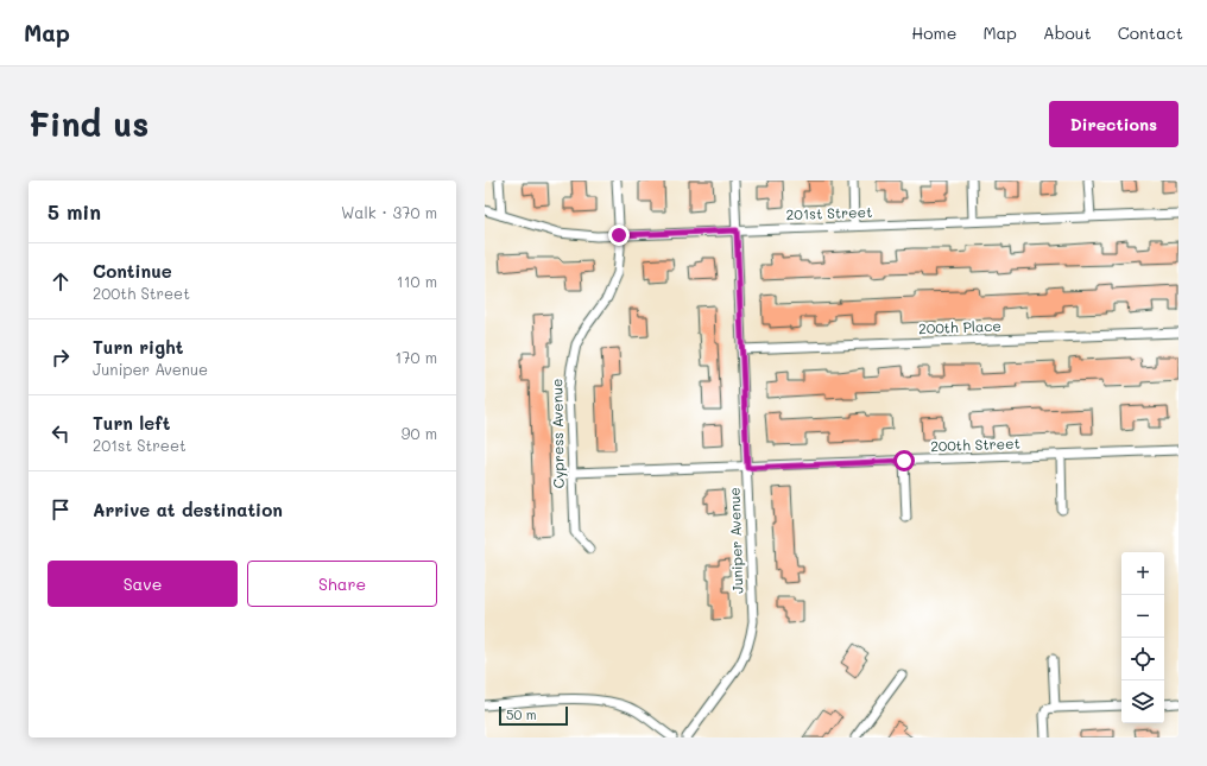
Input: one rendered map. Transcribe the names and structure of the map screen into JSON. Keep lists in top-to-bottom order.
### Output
{
  "streets": {
    "street": [
      "201st Street",
      "200th Place",
      "Cypress Avenue",
      "200th Street",
      "Juniper Avenue"
    ]
  },
  "crossings": [
    ["201st Street", "Cypress Avenue"],
    ["201st Street", "Juniper Avenue"],
    ["200th Place", "Juniper Avenue"],
    ["Cypress Avenue", "200th Street"],
    ["200th Street", "Juniper Avenue"]
  ],
  "scale_bar": "50 m",
  "page": {
    "header": "Map",
    "nav": [
      "Home",
      "Map",
      "About",
      "Contact"
    ],
    "buttons": [
      "Directions",
      ["Save", "Share"]
    ],
    "title": "Find us",
    "heading": ["5 min", "Walk · 370 m"],
    "list": [
      ["Continue", "200th Street", "110 m"],
      ["Turn right", "Juniper Avenue", "170 m"],
      ["Turn left", "201st Street", "90 m"],
      "Arrive at destination"
    ],
    "map_buttons": ["+", "−"],
    "scale": "50 m"
  }
}
